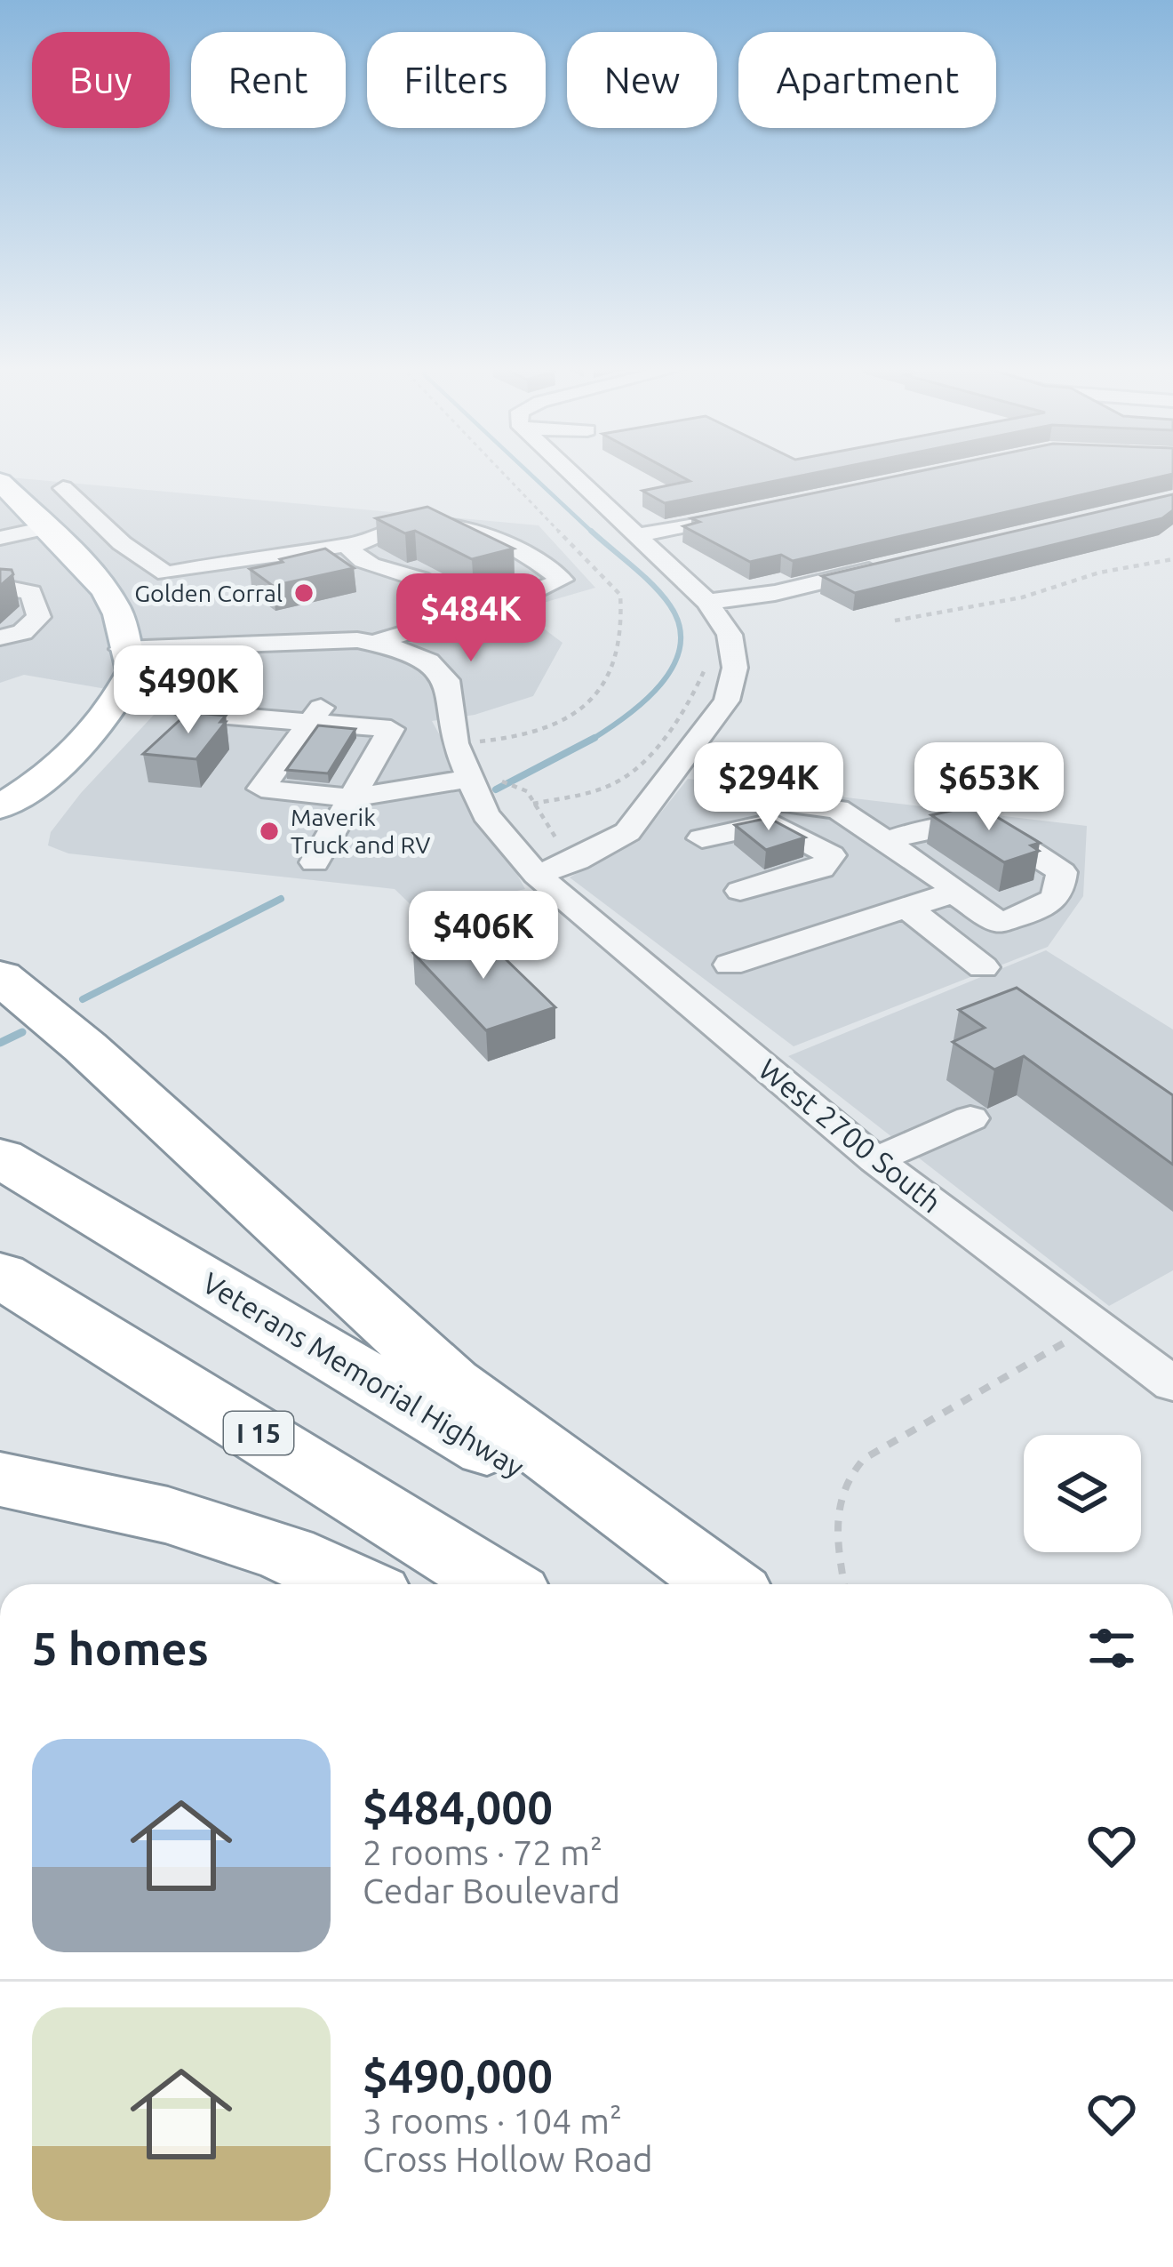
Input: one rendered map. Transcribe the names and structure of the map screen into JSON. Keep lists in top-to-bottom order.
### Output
{
  "streets": {
    "highway": ["Veterans Memorial Highway", "I 15"],
    "street": ["West 2700 South"]
  },
  "places": ["Golden Corral", "Maverik Truck and RV"],
  "page": {
    "chip": [
      "Buy",
      "Rent",
      "Filters",
      "New",
      "Apartment"
    ],
    "price": [
      "$484K",
      "$490K",
      "$294K",
      "$653K",
      "$406K"
    ],
    "heading": "5 homes",
    "list": [
      {
        "name": "$484,000",
        "note": "2 rooms · 72 m² · Cedar Boulevard"
      },
      {
        "name": "$490,000",
        "note": "3 rooms · 104 m² · Cross Hollow Road"
      }
    ]
  }
}
